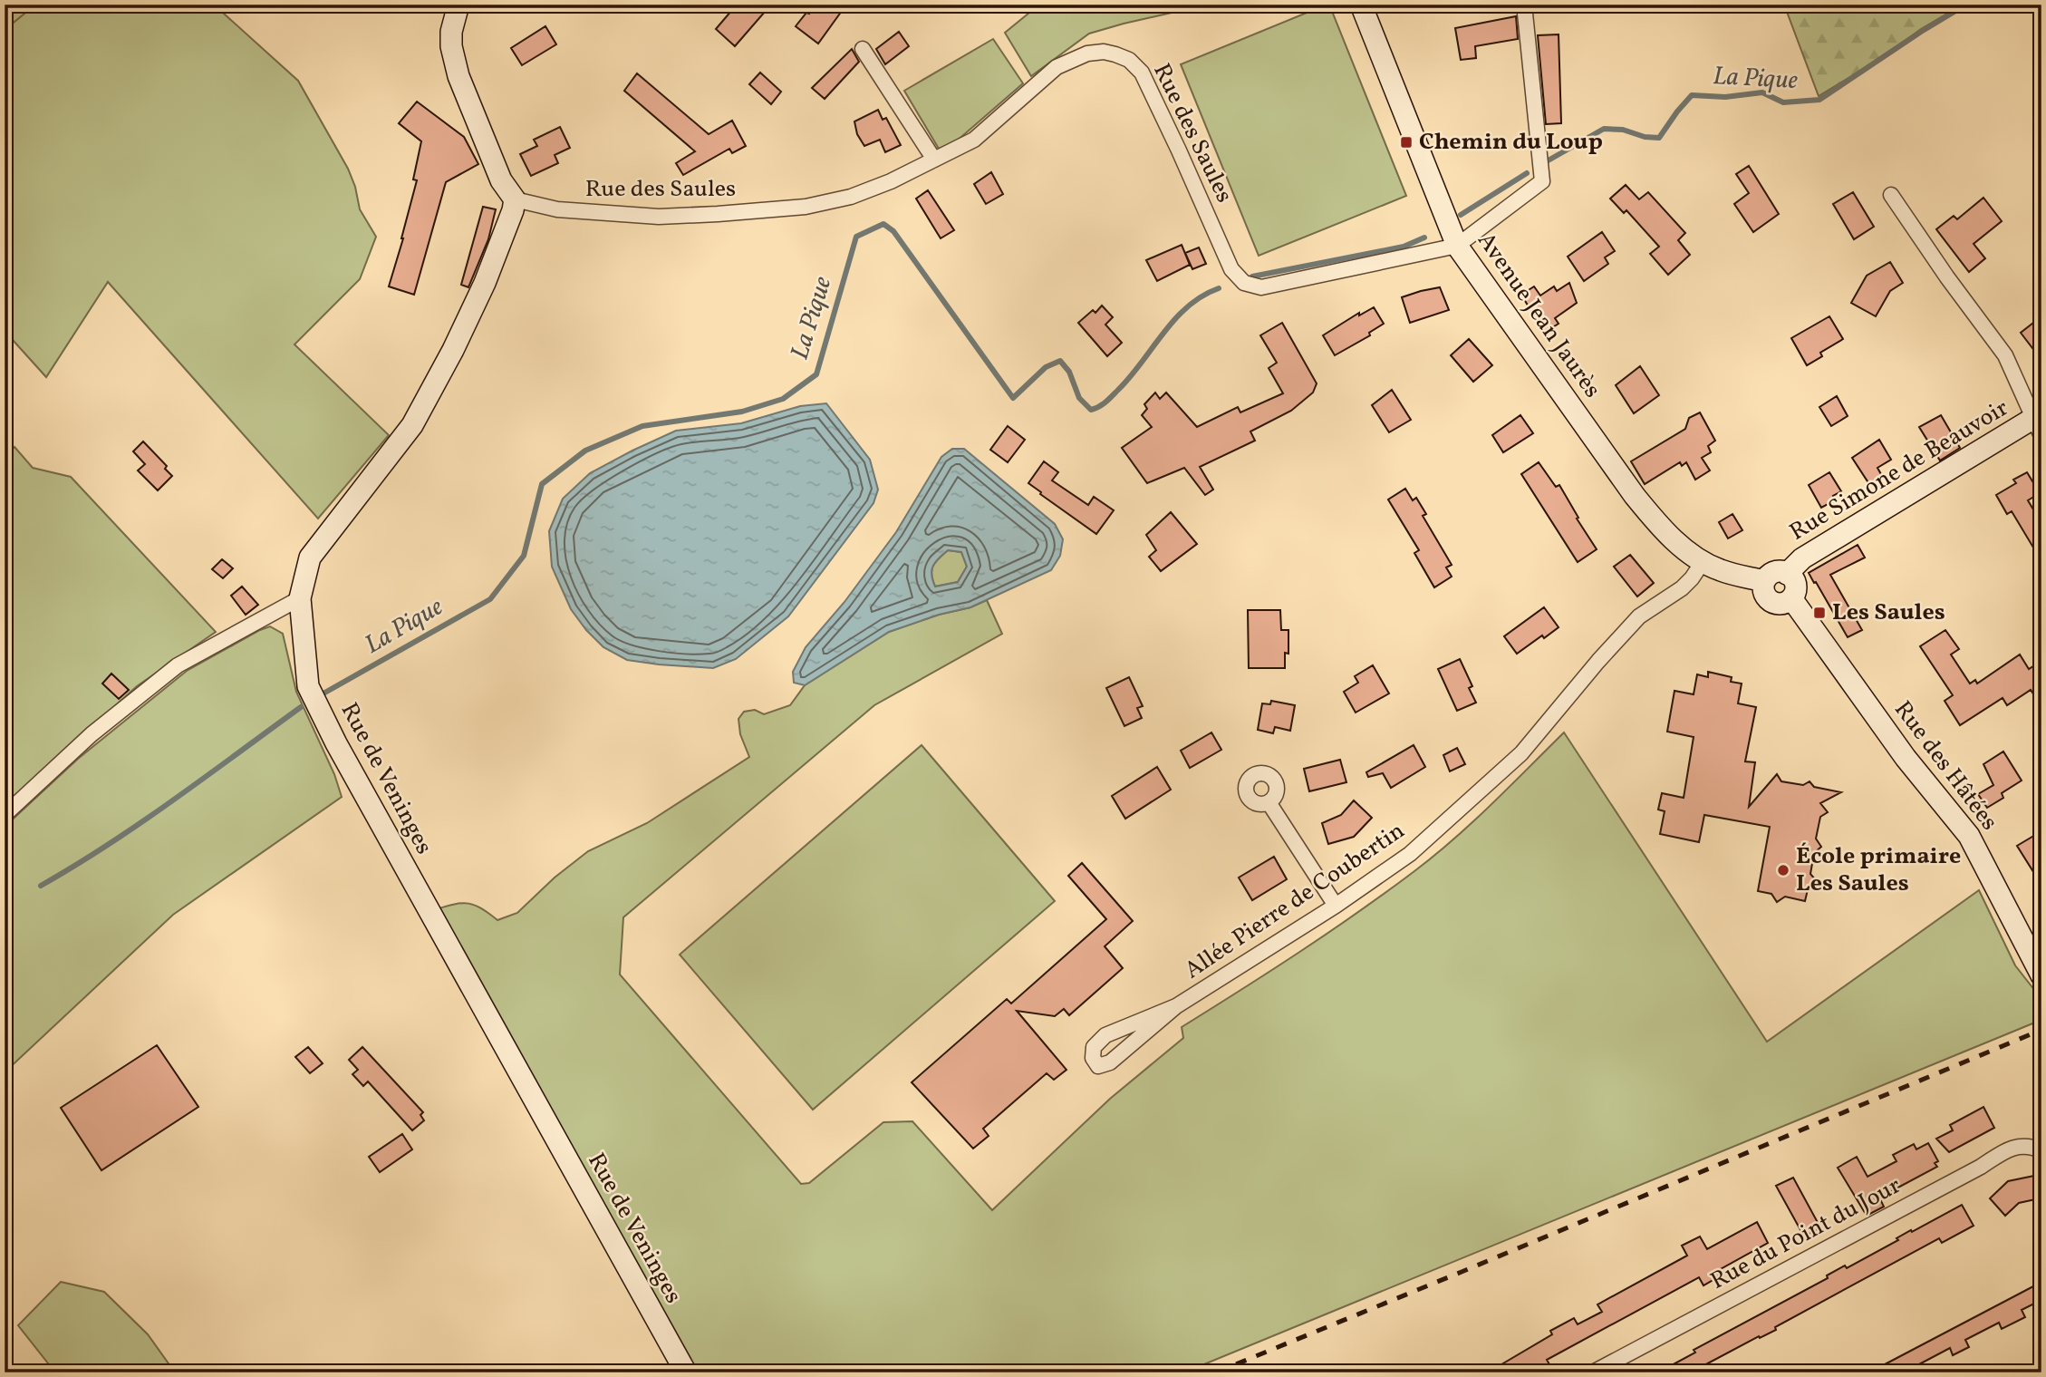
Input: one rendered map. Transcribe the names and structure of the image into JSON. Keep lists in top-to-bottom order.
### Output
{
  "streets": {
    "street": [
      "Rue des Saules",
      "Avenue Jean Jaurès",
      "Rue Simone de Beauvoir",
      "Rue des Hâtées",
      "Rue de Veninges",
      "Allée Pierre de Coubertin",
      "Rue du Point du Jour"
    ]
  },
  "crossings": [
    ["Rue des Saules", "Avenue Jean Jaurès"],
    ["Rue des Saules", "Rue de Veninges"],
    ["Avenue Jean Jaurès", "Rue Simone de Beauvoir"],
    ["Avenue Jean Jaurès", "Rue des Hâtées"],
    ["Avenue Jean Jaurès", "Allée Pierre de Coubertin"],
    ["Rue Simone de Beauvoir", "Rue des Hâtées"]
  ],
  "water": ["La Pique"],
  "places": {
    "transit": ["Chemin du Loup", "Les Saules"],
    "other": ["École primaire Les Saules"]
  }
}
